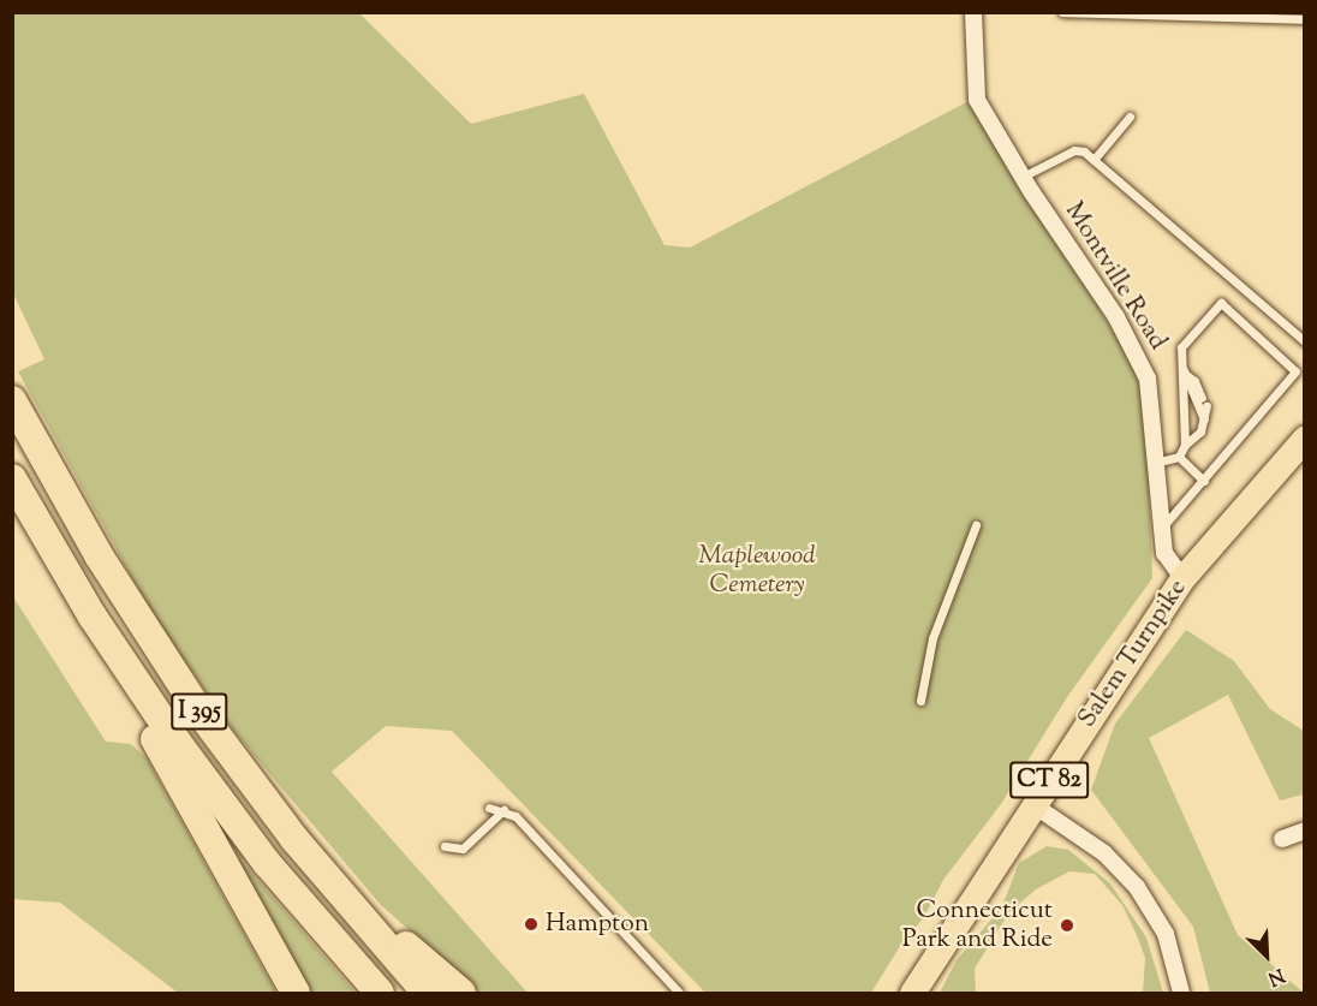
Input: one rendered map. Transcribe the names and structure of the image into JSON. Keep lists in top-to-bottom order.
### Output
{
  "streets": {
    "highway": ["I 395"],
    "main road": ["Salem Turnpike", "CT 82"],
    "street": ["Montville Road"]
  },
  "crossings": [
    ["Montville Road", "Salem Turnpike"]
  ],
  "parks": ["Maplewood Cemetery"],
  "places": ["Hampton", "Connecticut Park and Ride"],
  "north": "bottom right"
}
